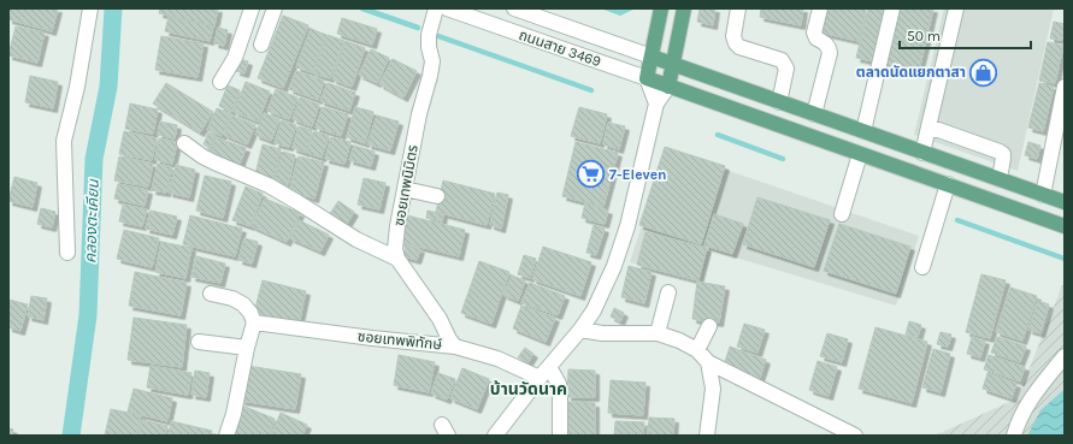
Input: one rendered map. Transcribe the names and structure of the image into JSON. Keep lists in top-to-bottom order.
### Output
{
  "streets": {
    "street": ["ถนนสาย 3469", "ซอยเทพนิมิตร", "ซอยเทพพิทักษ์"]
  },
  "districts": ["บ้านวัดนาค"],
  "water": ["คลองตะเคียน"],
  "places": {
    "shop": ["ตลาดนัดแยกตาสา"],
    "supermarket": ["7-Eleven"]
  },
  "scale_bar": "50 m"
}
